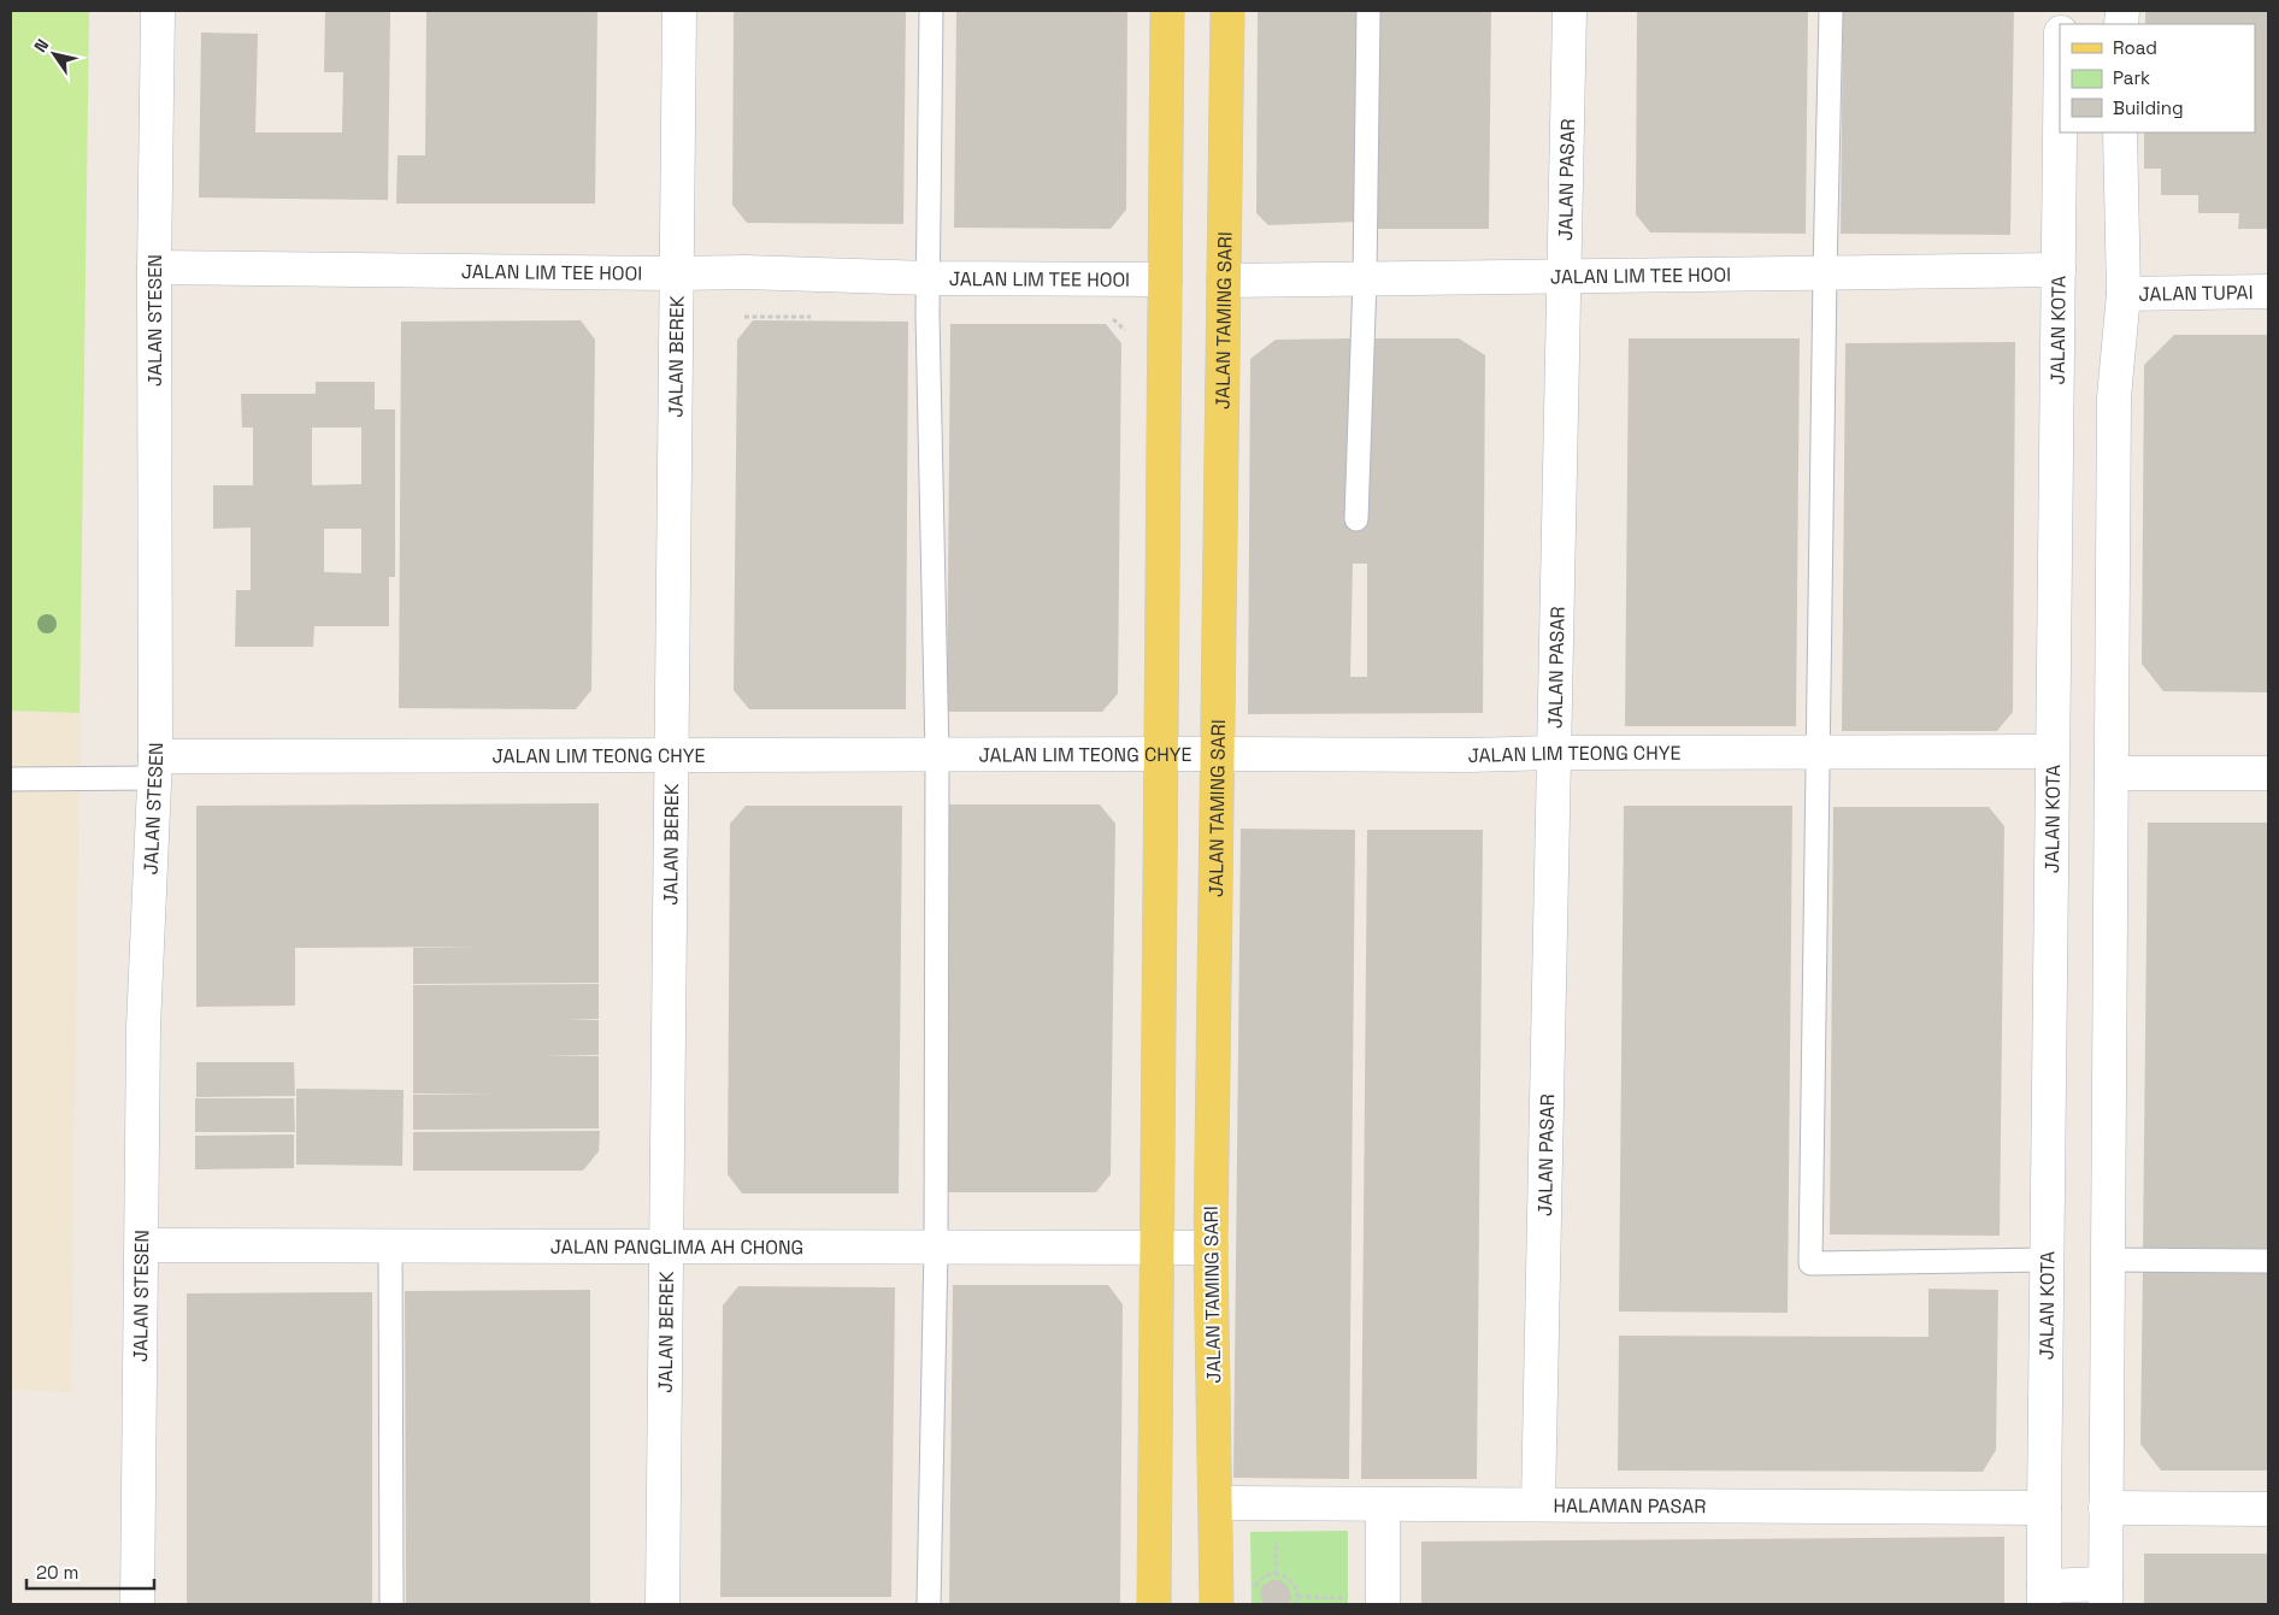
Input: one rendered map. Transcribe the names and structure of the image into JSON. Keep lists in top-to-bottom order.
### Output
{
  "streets": {
    "main road": ["JALAN TAMING SARI"],
    "street": [
      "JALAN PASAR",
      "JALAN LIM TEE HOOI",
      "JALAN TUPAI",
      "JALAN STESEN",
      "JALAN KOTA",
      "JALAN BEREK",
      "JALAN LIM TEONG CHYE",
      "JALAN PANGLIMA AH CHONG",
      "HALAMAN PASAR"
    ]
  },
  "crossings": [
    ["JALAN PASAR", "JALAN LIM TEE HOOI"],
    ["JALAN PASAR", "JALAN LIM TEONG CHYE"],
    ["JALAN PASAR", "HALAMAN PASAR"],
    ["JALAN LIM TEE HOOI", "JALAN STESEN"],
    ["JALAN LIM TEE HOOI", "JALAN TAMING SARI"],
    ["JALAN LIM TEE HOOI", "JALAN KOTA"],
    ["JALAN LIM TEE HOOI", "JALAN BEREK"],
    ["JALAN STESEN", "JALAN LIM TEONG CHYE"],
    ["JALAN STESEN", "JALAN PANGLIMA AH CHONG"],
    ["JALAN TAMING SARI", "JALAN LIM TEONG CHYE"],
    ["JALAN TAMING SARI", "JALAN PANGLIMA AH CHONG"],
    ["JALAN TAMING SARI", "HALAMAN PASAR"],
    ["JALAN KOTA", "JALAN LIM TEONG CHYE"],
    ["JALAN KOTA", "HALAMAN PASAR"],
    ["JALAN BEREK", "JALAN LIM TEONG CHYE"],
    ["JALAN BEREK", "JALAN PANGLIMA AH CHONG"]
  ],
  "legend": ["Road", "Park", "Building"],
  "scale_bar": "20 m",
  "north": "top left"
}
